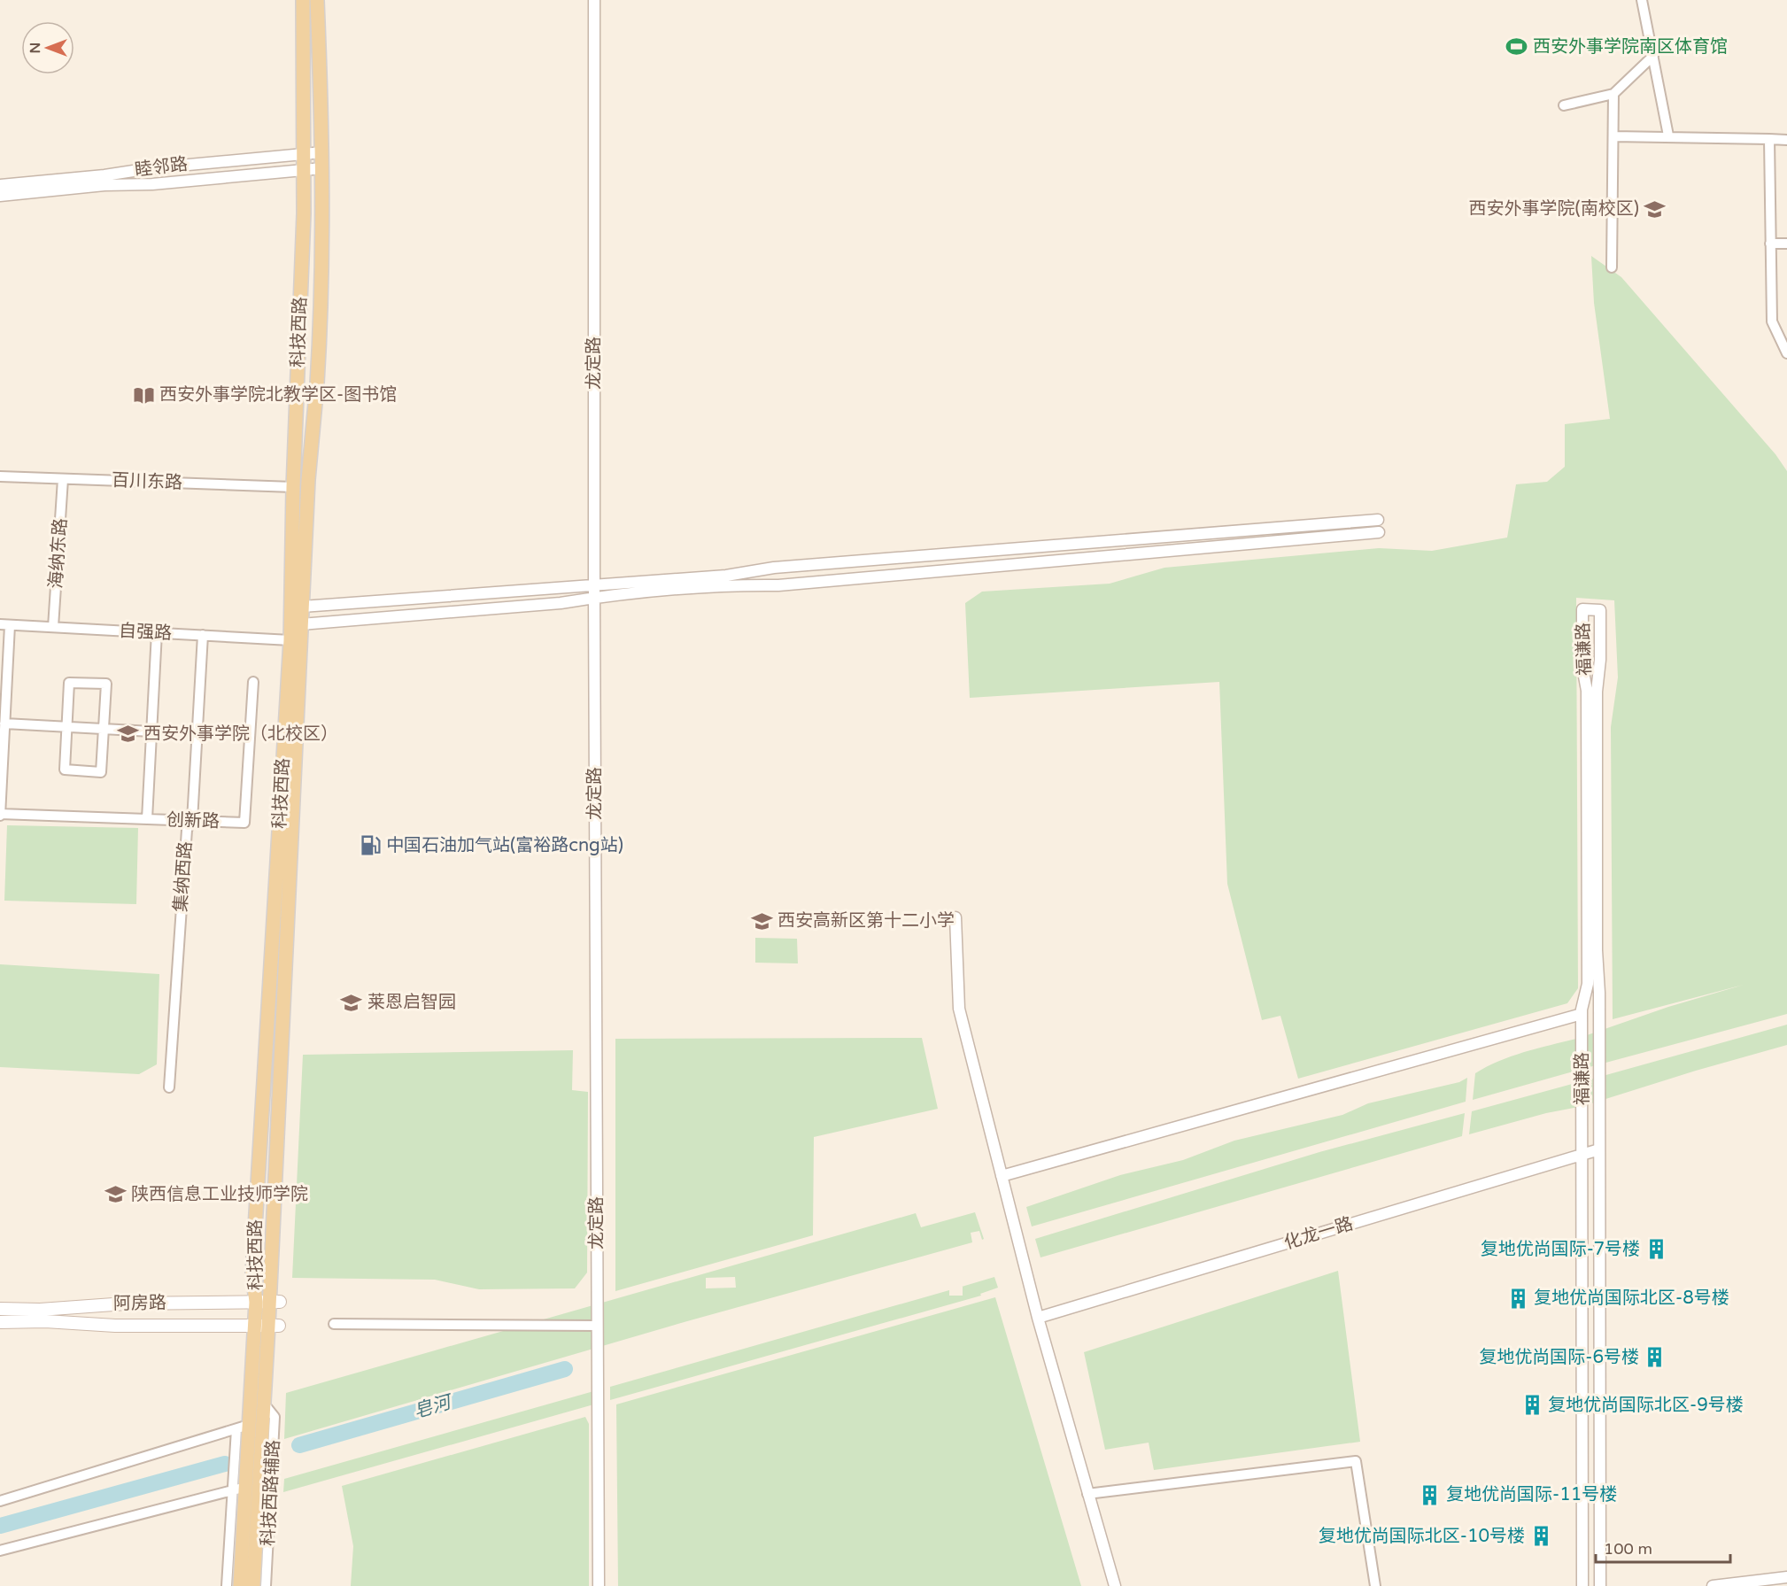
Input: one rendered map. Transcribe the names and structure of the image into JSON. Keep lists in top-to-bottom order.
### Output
{
  "streets": {
    "main road": ["科技西路", "阿房路"],
    "street": [
      "睦邻路",
      "龙定路",
      "百川东路",
      "海纳东路",
      "自强路",
      "福谦路",
      "创新路",
      "集纳西路",
      "化龙一路",
      "科技西路辅路"
    ]
  },
  "crossings": [
    ["睦邻路", "科技西路"],
    ["科技西路", "百川东路"],
    ["科技西路", "自强路"],
    ["科技西路", "阿房路"],
    ["科技西路", "科技西路辅路"],
    ["百川东路", "海纳东路"],
    ["海纳东路", "自强路"],
    ["自强路", "集纳西路"],
    ["福谦路", "化龙一路"],
    ["创新路", "集纳西路"]
  ],
  "water": ["皂河"],
  "places": {
    "sports": ["西安外事学院南区体育馆"],
    "school or university": [
      "西安外事学院(南校区)",
      "西安外事学院（北校区）",
      "西安高新区第十二小学",
      "莱恩启智园",
      "陕西信息工业技师学院"
    ],
    "library": ["西安外事学院北教学区-图书馆"],
    "fuel station": ["中国石油加气站(富裕路cng站)"],
    "building": [
      "复地优尚国际-7号楼",
      "复地优尚国际北区-8号楼",
      "复地优尚国际-6号楼",
      "复地优尚国际北区-9号楼",
      "复地优尚国际-11号楼",
      "复地优尚国际北区-10号楼"
    ]
  },
  "scale_bar": "100 m",
  "north": "left"
}
